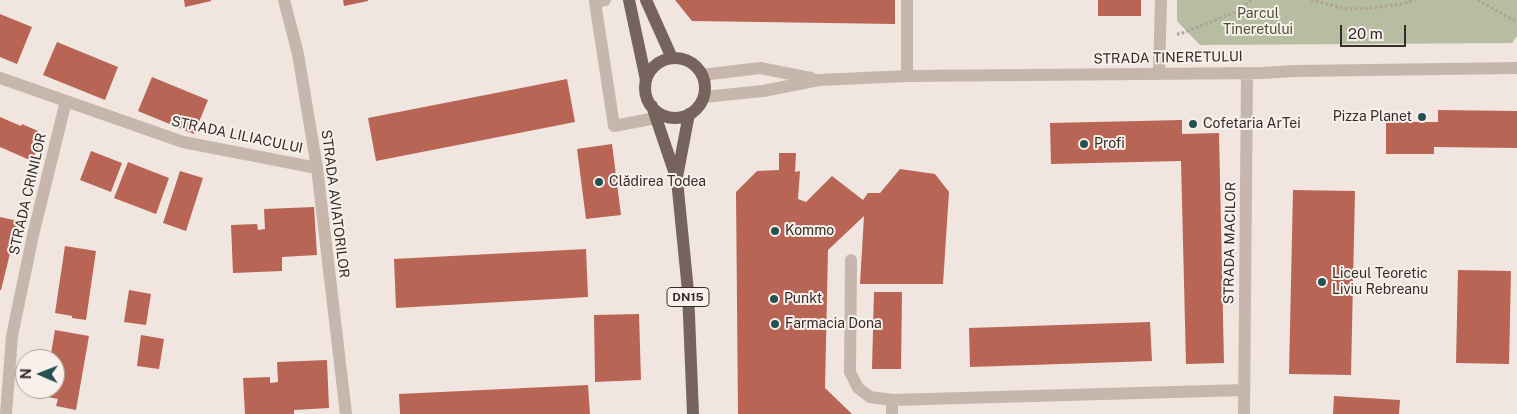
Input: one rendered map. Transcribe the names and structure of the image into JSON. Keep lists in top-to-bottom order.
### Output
{
  "streets": {
    "main road": ["DN15"],
    "street": [
      "STRADA TINERETULUI",
      "STRADA LILIACULUI",
      "STRADA CRINILOR",
      "STRADA AVIATORILOR",
      "STRADA MACILOR"
    ]
  },
  "crossings": [
    ["STRADA TINERETULUI", "STRADA MACILOR"],
    ["STRADA TINERETULUI", "DN15"],
    ["STRADA LILIACULUI", "STRADA CRINILOR"],
    ["STRADA LILIACULUI", "STRADA AVIATORILOR"]
  ],
  "parks": ["Parcul Tineretului"],
  "places": [
    "Pizza Planet",
    "Cofetaria ArTei",
    "Profi",
    "Clădirea Todea",
    "Kommo",
    "Liceul Teoretic Liviu Rebreanu",
    "Punkt",
    "Farmacia Dona"
  ],
  "scale_bar": "20 m",
  "north": "left"
}
